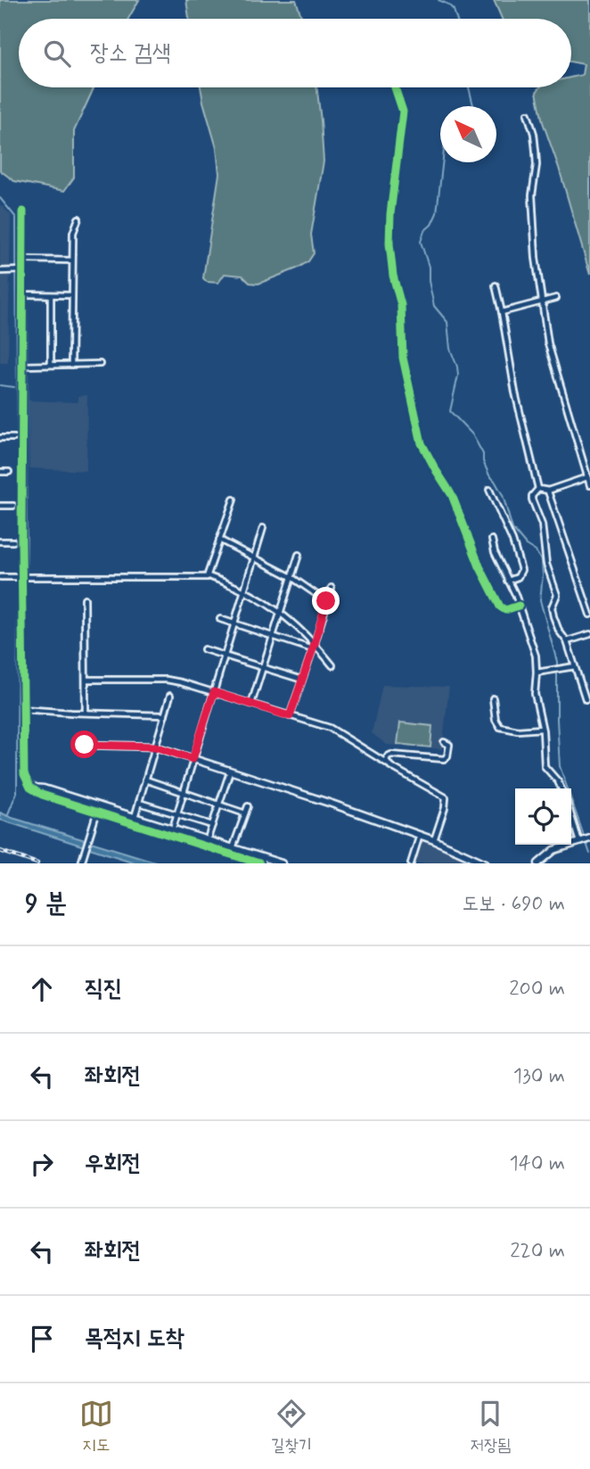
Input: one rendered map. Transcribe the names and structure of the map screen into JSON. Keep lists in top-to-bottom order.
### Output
{
  "north": "top left",
  "page": {
    "search": "장소 검색",
    "heading": ["9 분", "도보 · 690 m"],
    "list": [
      ["직진", "200 m"],
      ["좌회전", "130 m"],
      ["우회전", "140 m"],
      ["좌회전", "220 m"],
      "목적지 도착"
    ],
    "nav": ["지도", "길찾기", "저장됨"]
  }
}
